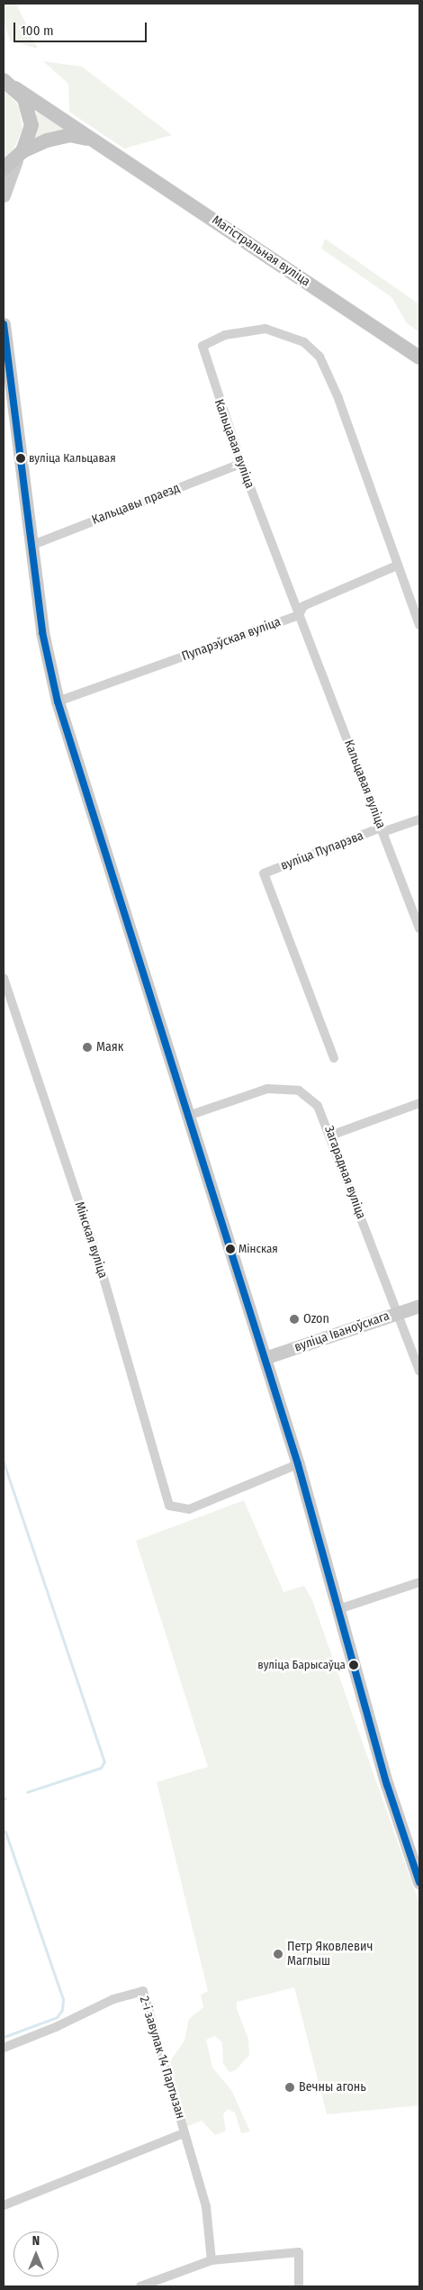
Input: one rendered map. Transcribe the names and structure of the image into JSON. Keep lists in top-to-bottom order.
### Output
{
  "streets": {
    "main road": ["Магістральная вуліца", "вуліца Іваноўскага"],
    "street": [
      "Кальцавая вуліца",
      "Кальцавы праезд",
      "Пупарэўская вуліца",
      "вуліца Пупарэва",
      "Загарадная вуліца",
      "Мінская вуліца",
      "2-і завулак 14 Партызан"
    ]
  },
  "crossings": [
    ["Кальцавая вуліца", "Кальцавы праезд"],
    ["Кальцавая вуліца", "Пупарэўская вуліца"],
    ["Кальцавая вуліца", "вуліца Пупарэва"],
    ["Загарадная вуліца", "вуліца Іваноўскага"]
  ],
  "places": [
    "вуліца Кальцавая",
    "Маяк",
    "Мінская",
    "Ozon",
    "вуліца Барысаўца",
    "Петр Яковлевич Маглыш",
    "Вечны агонь"
  ],
  "scale_bar": "100 m",
  "north": "top"
}
